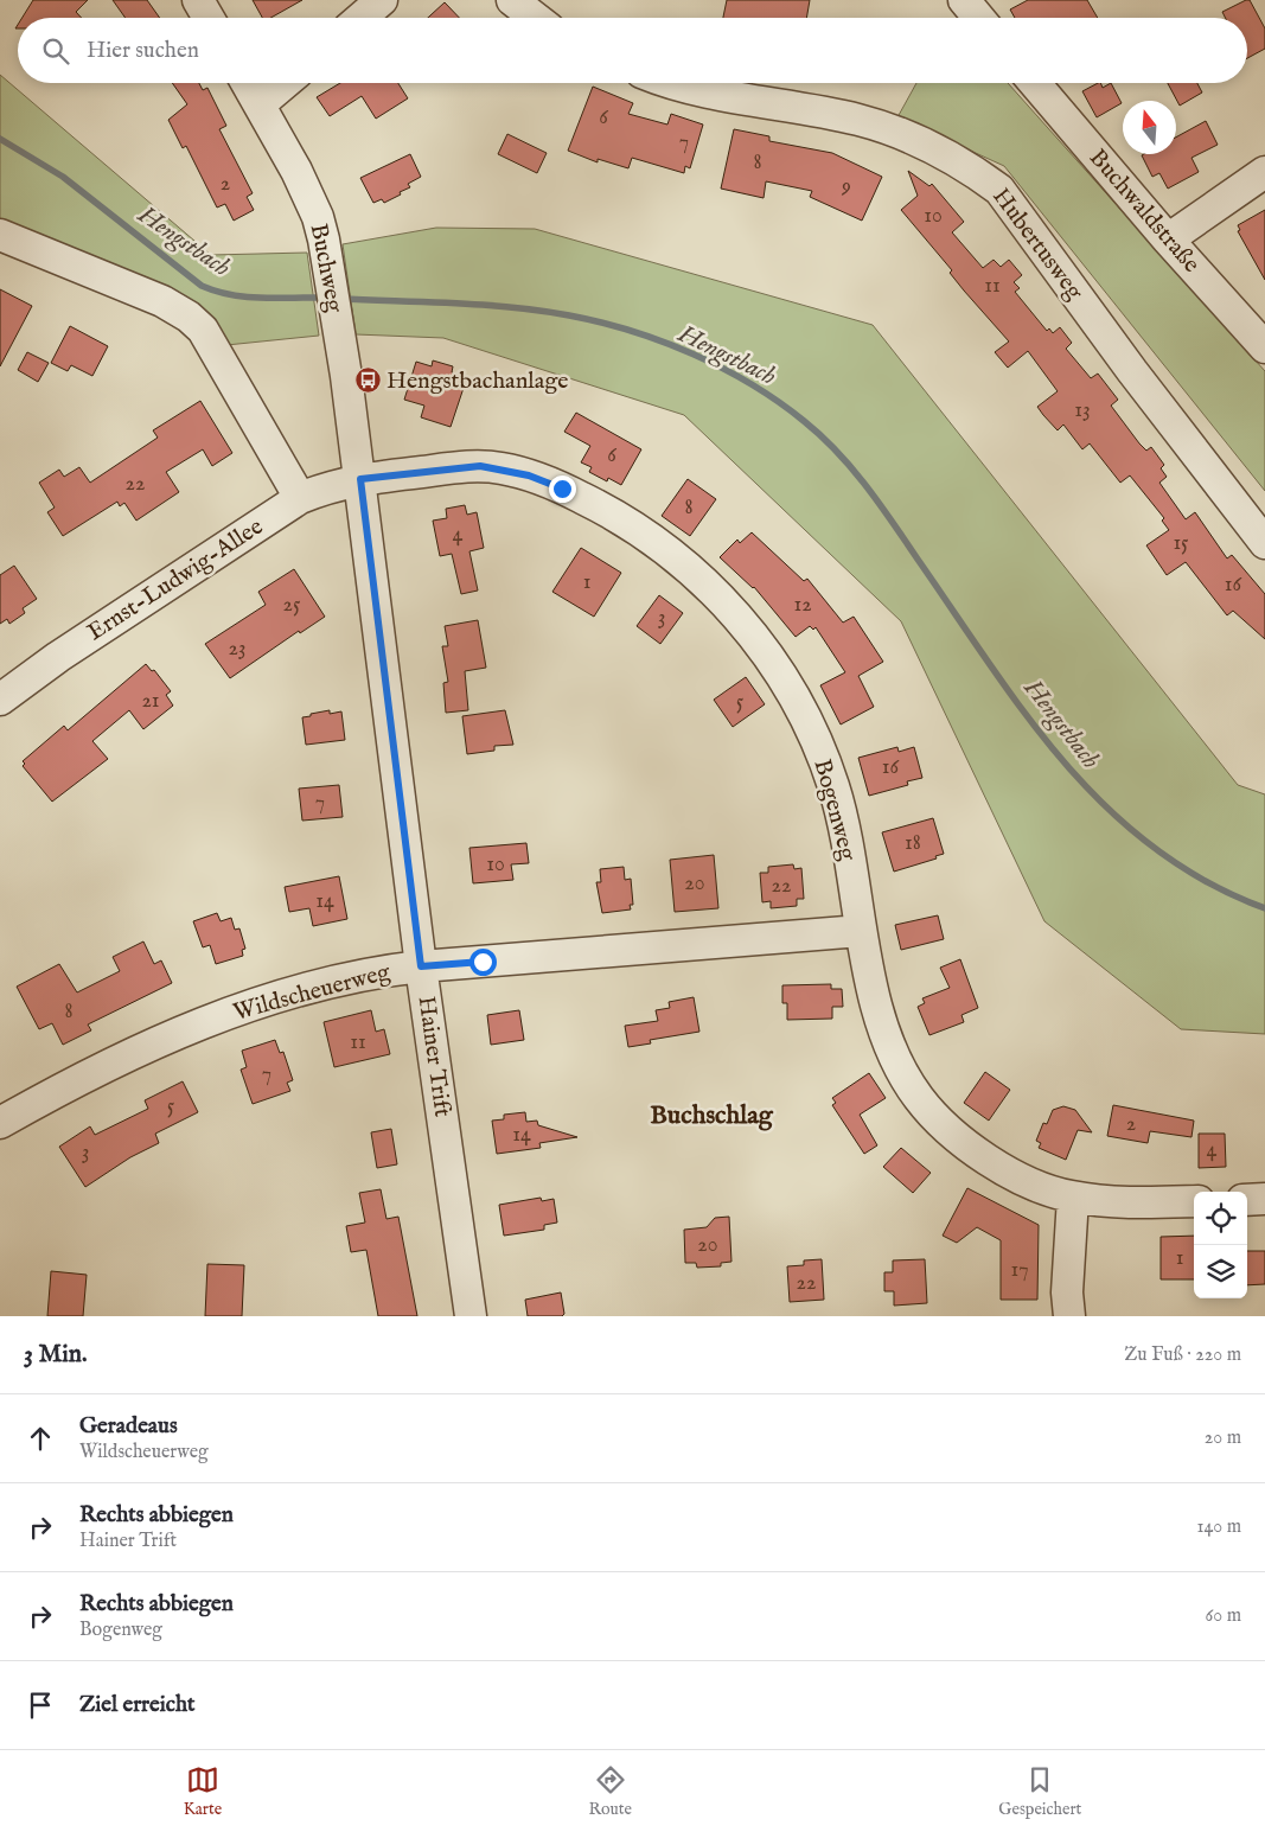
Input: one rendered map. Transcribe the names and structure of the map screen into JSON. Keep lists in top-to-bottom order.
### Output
{
  "streets": {
    "street": [
      "Buchwaldstraße",
      "Hubertusweg",
      "Buchweg",
      "Ernst-Ludwig-Allee",
      "Bogenweg",
      "Wildscheuerweg",
      "Hainer Trift"
    ]
  },
  "crossings": [
    ["Buchweg", "Ernst-Ludwig-Allee"],
    ["Buchweg", "Bogenweg"],
    ["Buchweg", "Hainer Trift"],
    ["Ernst-Ludwig-Allee", "Bogenweg"],
    ["Ernst-Ludwig-Allee", "Hainer Trift"],
    ["Bogenweg", "Wildscheuerweg"],
    ["Bogenweg", "Hainer Trift"],
    ["Wildscheuerweg", "Hainer Trift"]
  ],
  "districts": ["Buchschlag"],
  "water": ["Hengstbach"],
  "places": {
    "bus stop": ["Hengstbachanlage"]
  },
  "house_numbers": [
    "6",
    "7",
    "8",
    "2",
    "9",
    "10",
    "11",
    "13",
    "6",
    "22",
    "8",
    "4",
    "15",
    "1",
    "16",
    "25",
    "12",
    "3",
    "23",
    "21",
    "5",
    "16",
    "7",
    "18",
    "10",
    "20",
    "22",
    "14",
    "8",
    "11",
    "7",
    "5",
    "2",
    "14",
    "4",
    "3",
    "20",
    "1",
    "17",
    "22"
  ],
  "north": "top",
  "page": {
    "search": "Hier suchen",
    "heading": ["3 Min.", "Zu Fuß · 220 m"],
    "list": [
      ["Geradeaus", "Wildscheuerweg", "20 m"],
      ["Rechts abbiegen", "Hainer Trift", "140 m"],
      ["Rechts abbiegen", "Bogenweg", "60 m"],
      "Ziel erreicht"
    ],
    "nav": ["Karte", "Route", "Gespeichert"]
  }
}
